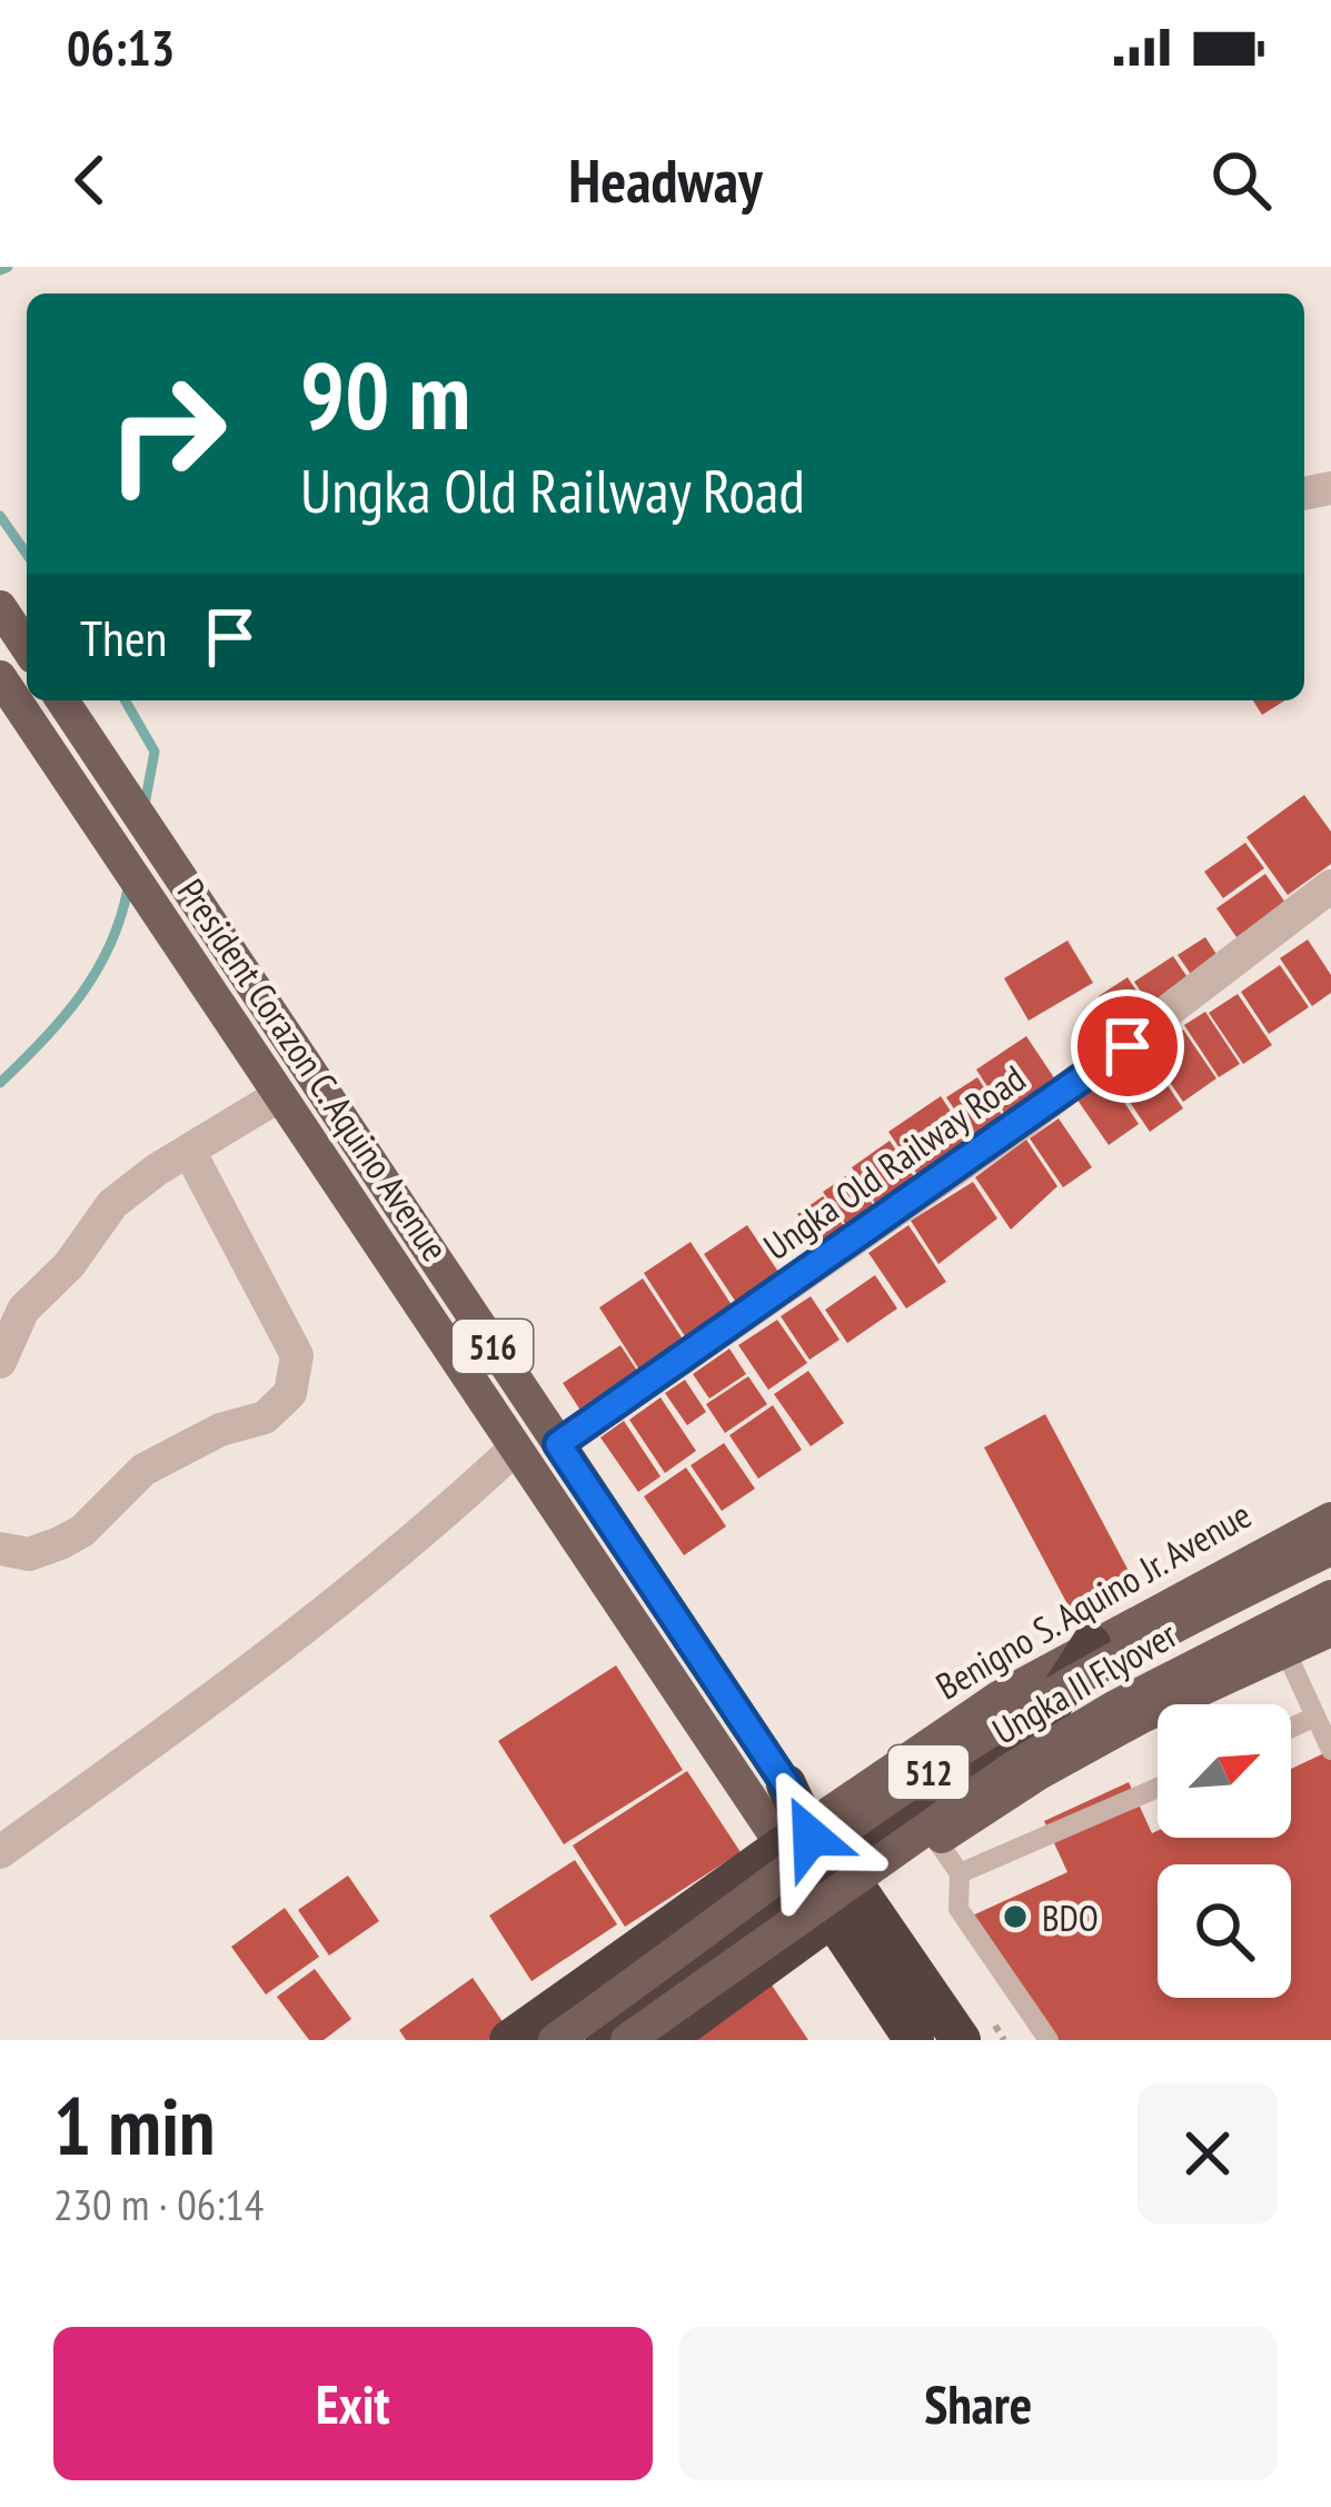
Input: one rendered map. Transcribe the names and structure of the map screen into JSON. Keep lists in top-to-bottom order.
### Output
{
  "streets": {
    "highway": ["President Corazon C. Aquino Avenue", "516", "512"],
    "main road": ["Benigno S. Aquino Jr. Avenue", "Ungka II Flyover"],
    "street": ["Ungka Old Railway Road"]
  },
  "crossings": [
    ["President Corazon C. Aquino Avenue", "Ungka Old Railway Road"],
    ["President Corazon C. Aquino Avenue", "512"]
  ],
  "places": ["BDO"],
  "north": "top right",
  "page": {
    "status": "06:13",
    "header": "Headway",
    "turn": ["90 m", "Ungka Old Railway Road"],
    "then": "Then",
    "heading": ["1 min", "230 m · 06:14"],
    "buttons": ["Exit", "Share"]
  }
}
